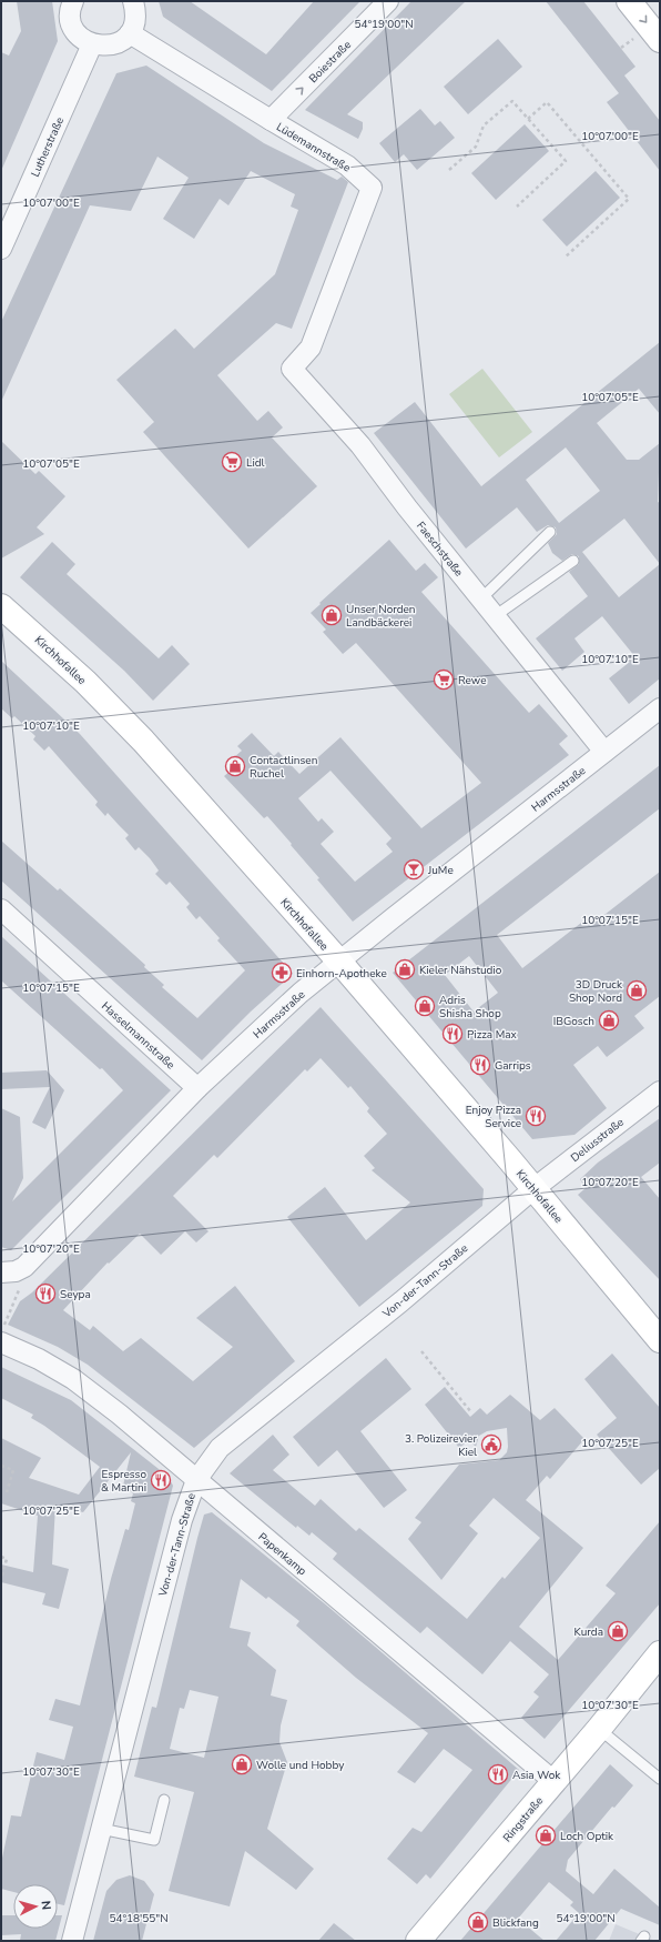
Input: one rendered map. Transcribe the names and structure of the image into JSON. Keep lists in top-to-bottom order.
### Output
{
  "streets": {
    "street": [
      "Boiestraße",
      "Lutherstraße",
      "Lüdemannstraße",
      "Faeschstraße",
      "Kirchhofallee",
      "Harmsstraße",
      "Hasselmannstraße",
      "Deliusstraße",
      "Von-der-Tann-Straße",
      "Papenkamp",
      "Ringstraße"
    ]
  },
  "crossings": [
    ["Boiestraße", "Lüdemannstraße"],
    ["Lüdemannstraße", "Faeschstraße"],
    ["Faeschstraße", "Harmsstraße"],
    ["Kirchhofallee", "Harmsstraße"],
    ["Kirchhofallee", "Deliusstraße"],
    ["Kirchhofallee", "Von-der-Tann-Straße"],
    ["Harmsstraße", "Hasselmannstraße"],
    ["Deliusstraße", "Von-der-Tann-Straße"],
    ["Von-der-Tann-Straße", "Papenkamp"],
    ["Papenkamp", "Ringstraße"]
  ],
  "one_way": ["Boiestraße"],
  "places": {
    "supermarket": ["Lidl", "Rewe"],
    "shop": [
      "Unser Norden Landbäckerei",
      "Contactlinsen Ruchel",
      "Kieler Nähstudio",
      "3D Druck Shop Nord",
      "Adris Shisha Shop",
      "IBGosch",
      "Kurda",
      "Wolle und Hobby",
      "Loch Optik",
      "Blickfang"
    ],
    "bar": ["JuMe"],
    "pharmacy": ["Einhorn-Apotheke"],
    "restaurant": [
      "Pizza Max",
      "Garrips",
      "Enjoy Pizza Service",
      "Seypa",
      "Espresso & Martini",
      "Asia Wok"
    ],
    "public building": ["3. Polizeirevier Kiel"]
  },
  "north": "right",
  "coordinates": [
    "54°19'00\"N",
    "10°07'00\"E",
    "10°07'05\"E",
    "10°07'10\"E",
    "10°07'15\"E",
    "10°07'20\"E",
    "10°07'25\"E",
    "10°07'30\"E",
    "54°18'55\"N"
  ]
}
